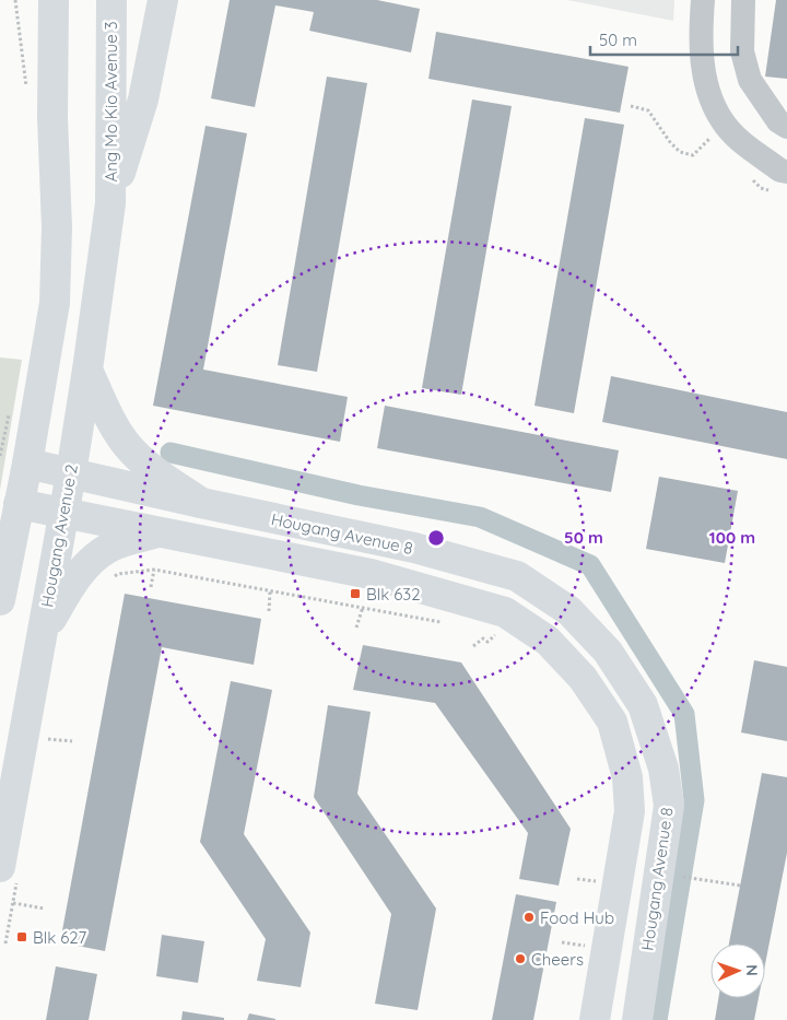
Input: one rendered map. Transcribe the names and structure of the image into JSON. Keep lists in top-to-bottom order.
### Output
{
  "streets": {
    "main road": ["Ang Mo Kio Avenue 3", "Hougang Avenue 8", "Hougang Avenue 2"]
  },
  "crossings": [
    ["Ang Mo Kio Avenue 3", "Hougang Avenue 2"],
    ["Hougang Avenue 8", "Hougang Avenue 2"]
  ],
  "places": {
    "transit": ["Blk 632", "Blk 627"],
    "other": ["Food Hub", "Cheers"]
  },
  "scale_bar": "50 m",
  "north": "right",
  "rings": ["50 m", "100 m"]
}
